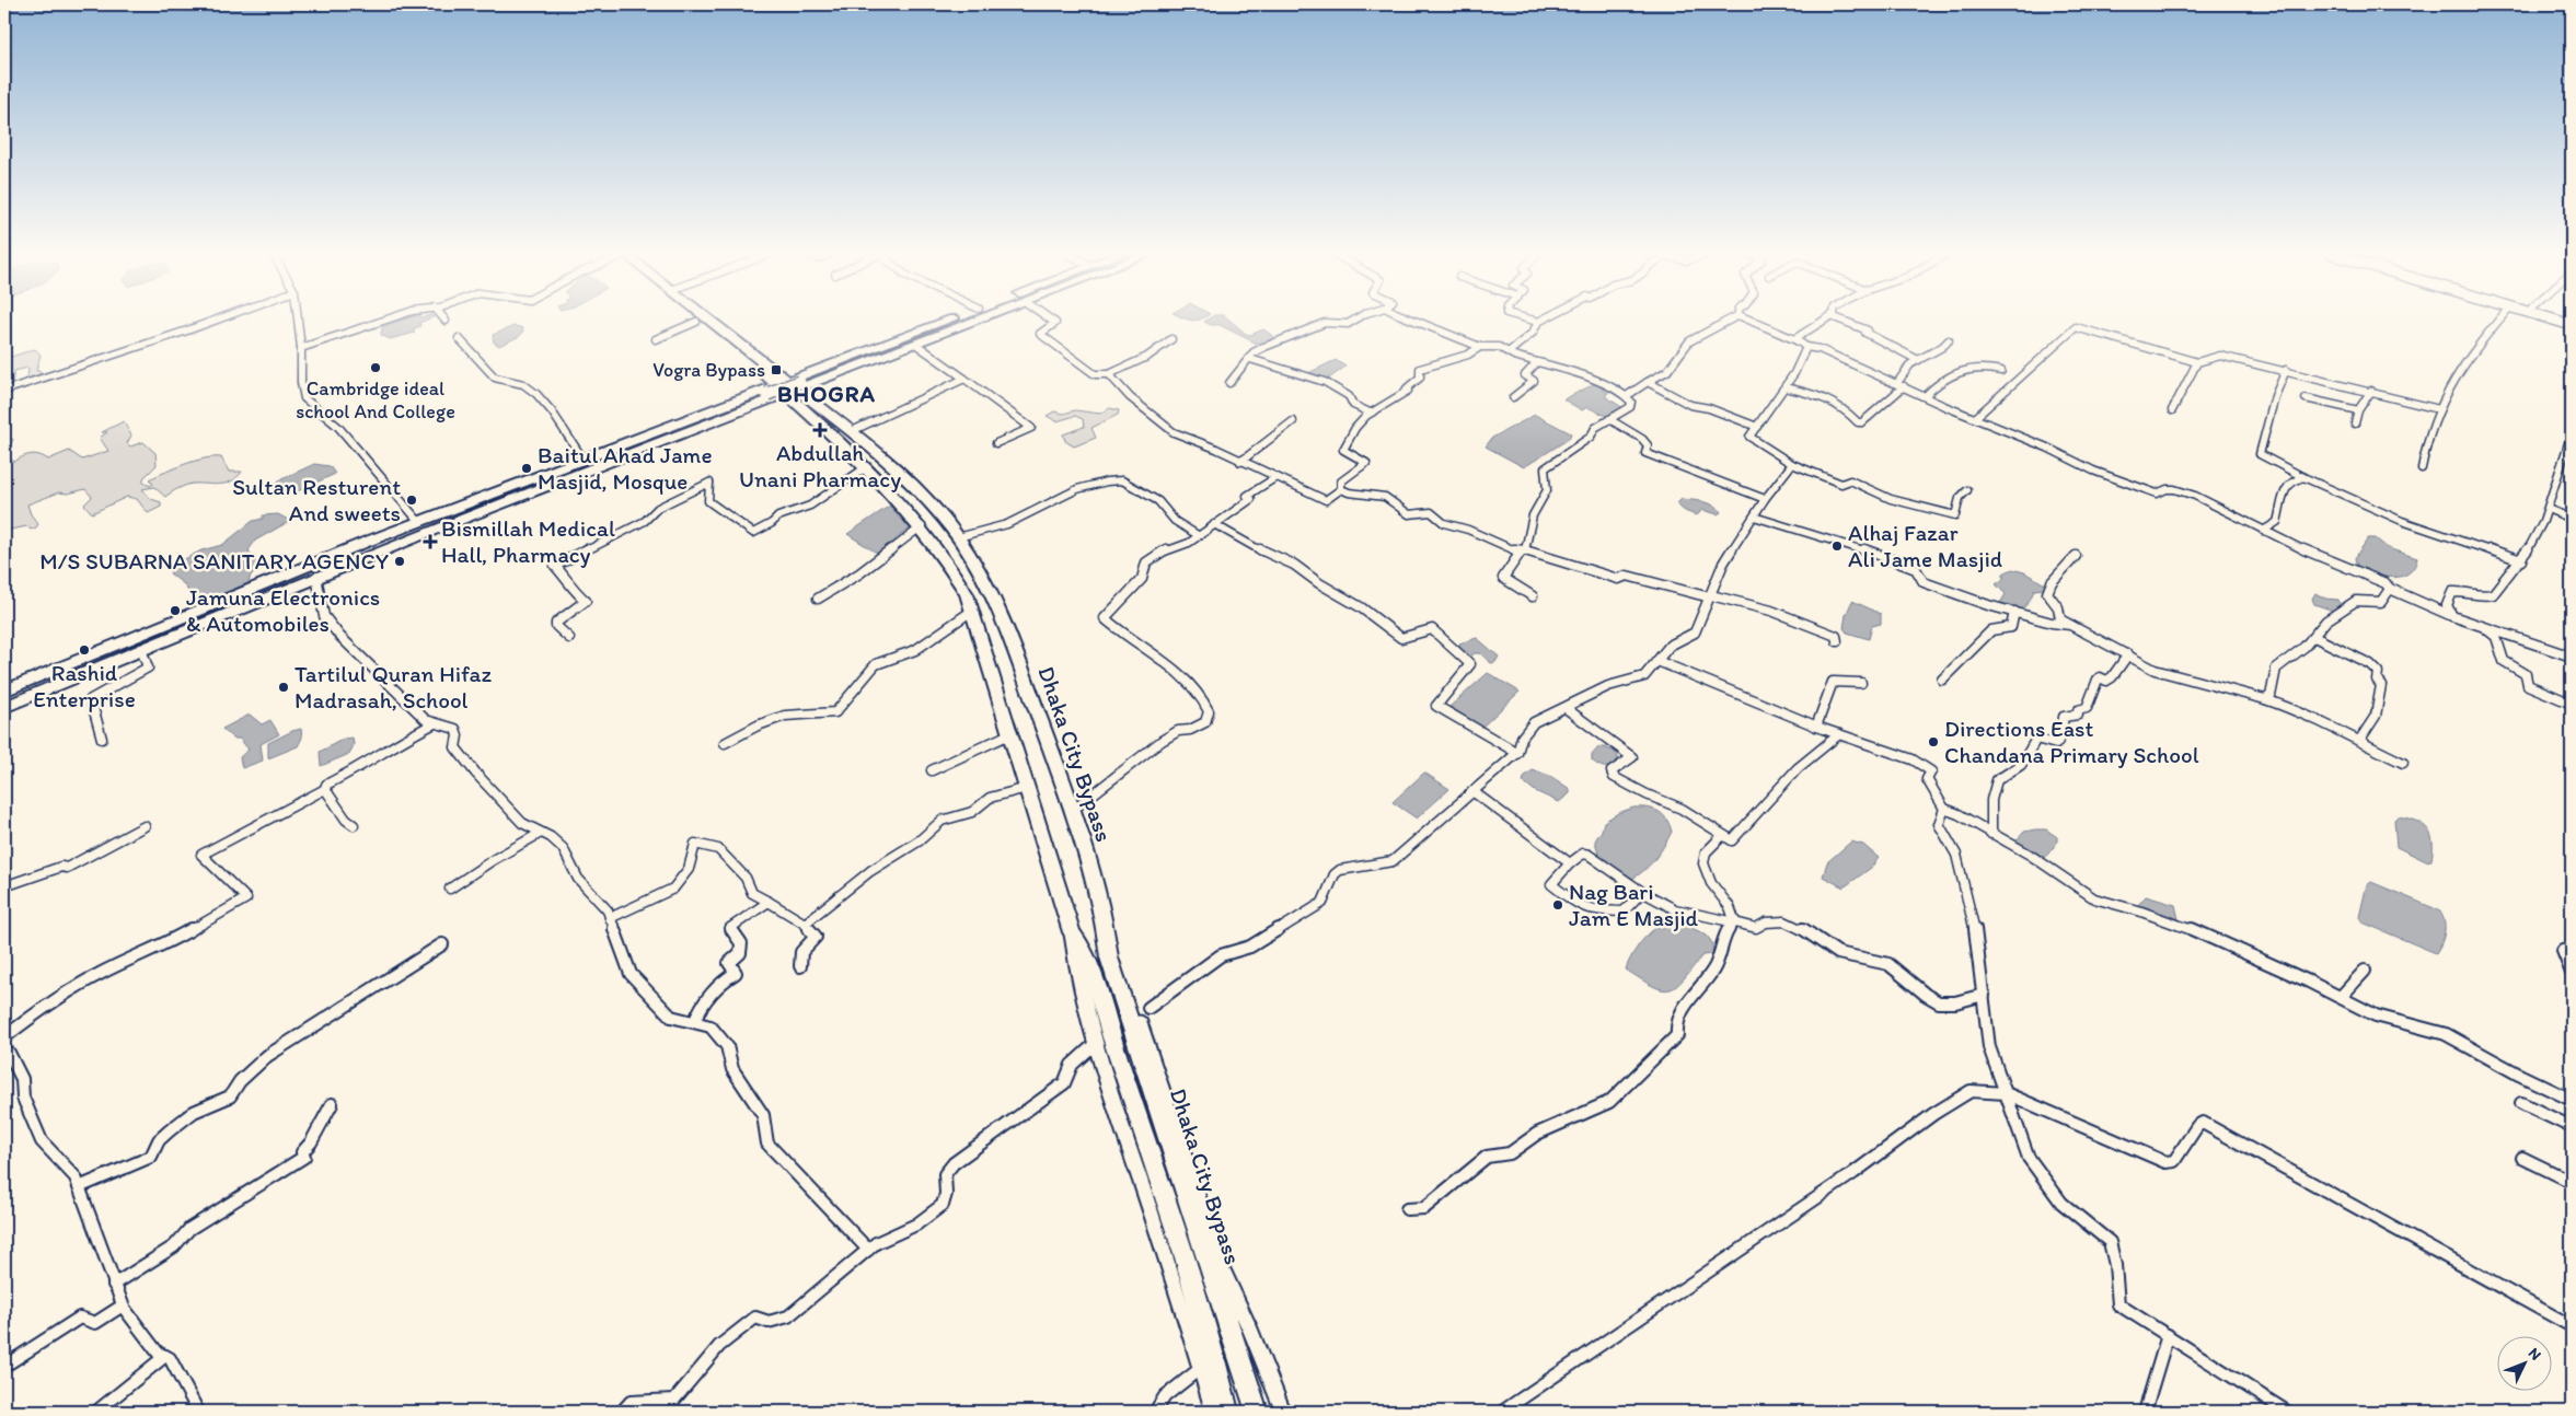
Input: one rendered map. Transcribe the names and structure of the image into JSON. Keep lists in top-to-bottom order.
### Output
{
  "streets": {
    "highway": ["Dhaka City Bypass"]
  },
  "districts": ["BHOGRA"],
  "places": {
    "other": [
      "Cambridge ideal school And College",
      "Baitul Ahad Jame Masjid, Mosque",
      "Sultan Resturent And sweets",
      "Alhaj Fazar Ali Jame Masjid",
      "M/S SUBARNA SANITARY AGENCY",
      "Jamuna Electronics & Automobiles",
      "Rashid Enterprise",
      "Tartilul Quran Hifaz Madrasah, School",
      "Directions East Chandana Primary School",
      "Nag Bari Jam E Masjid"
    ],
    "transit": ["Vogra Bypass"],
    "health": ["Abdullah Unani Pharmacy", "Bismillah Medical Hall, Pharmacy"]
  },
  "north": "top right"
}
